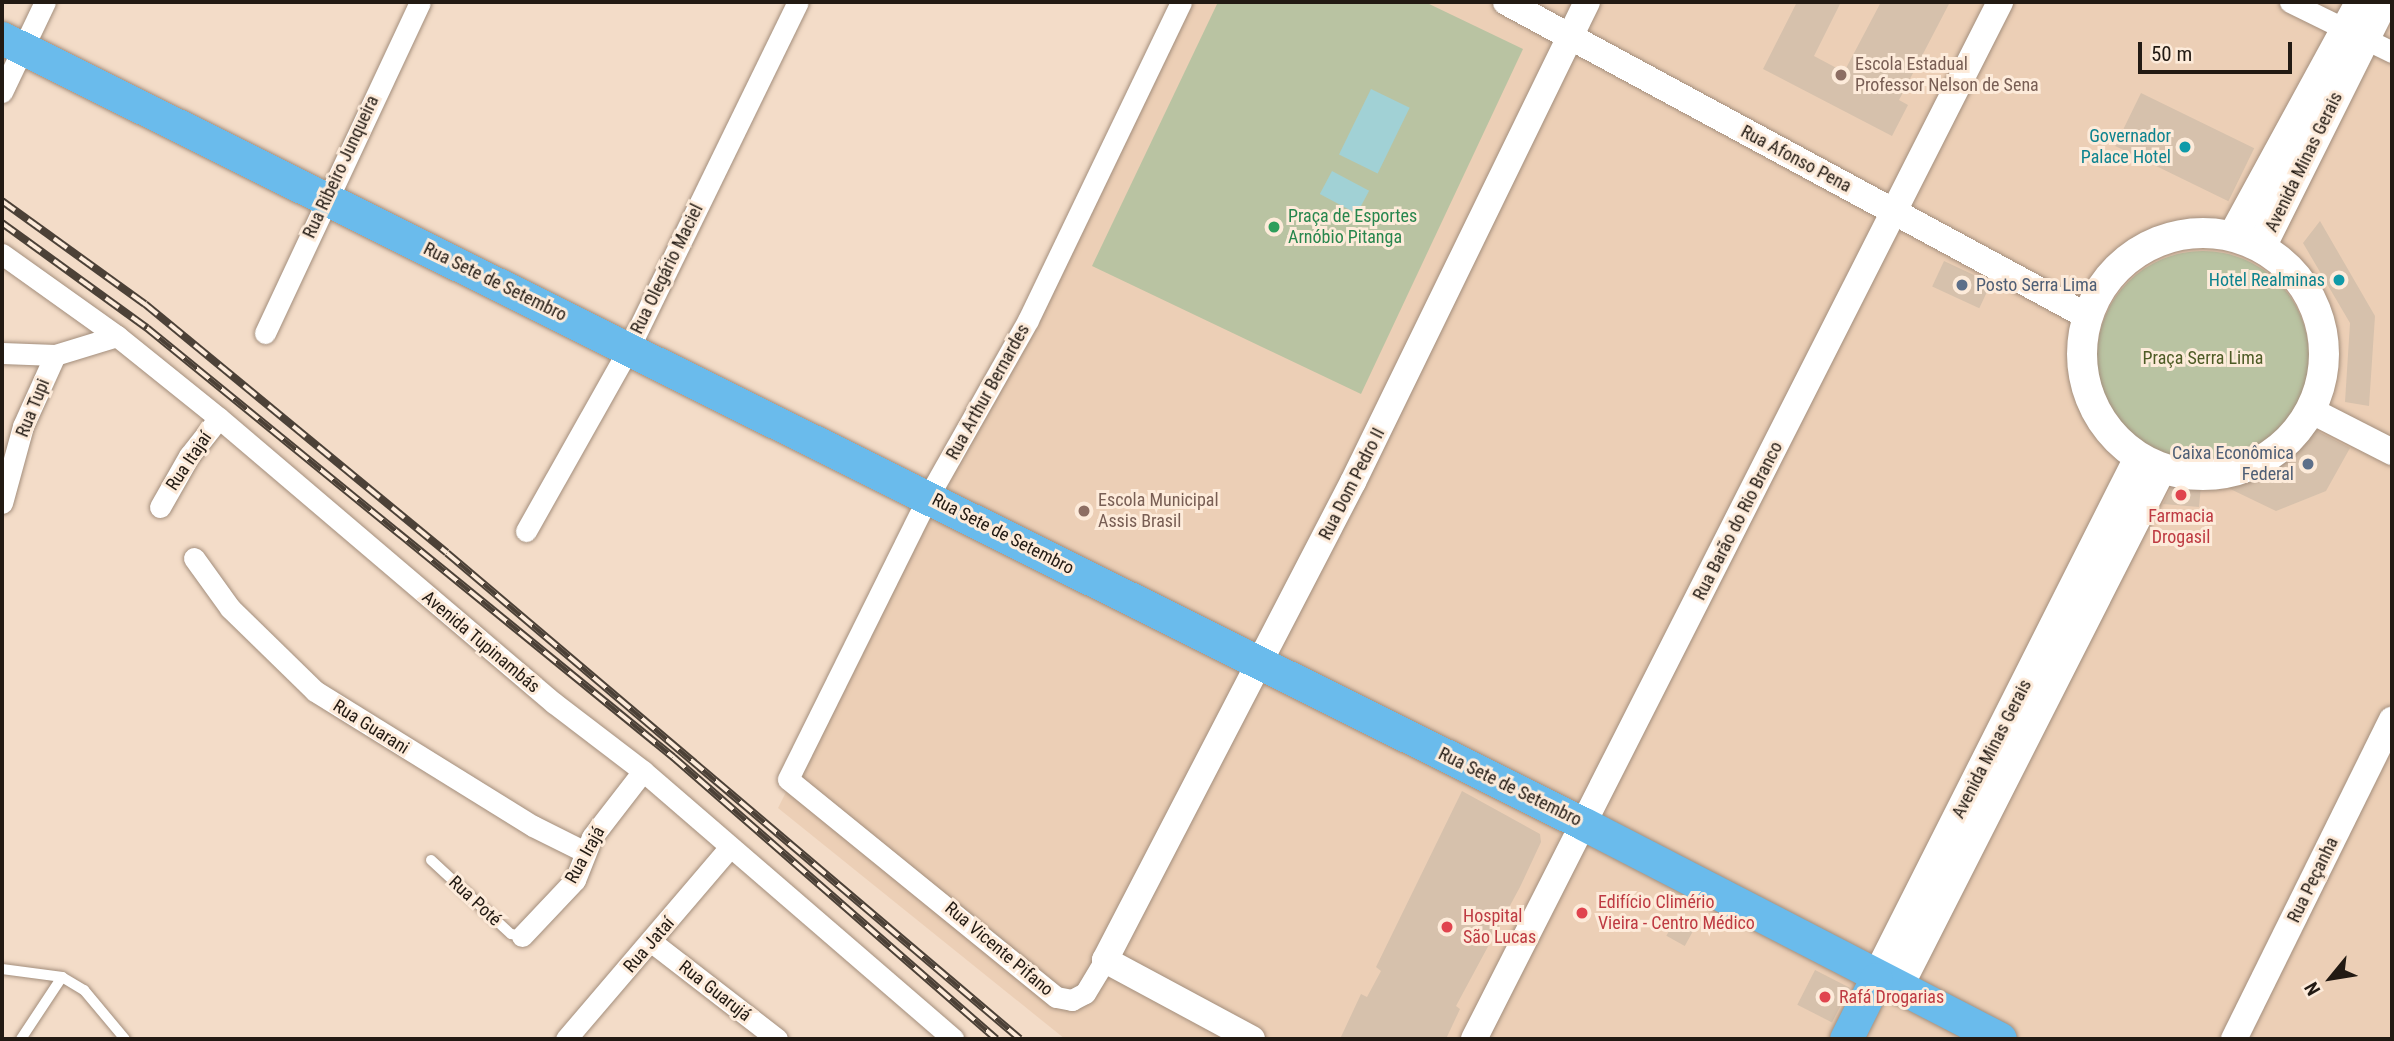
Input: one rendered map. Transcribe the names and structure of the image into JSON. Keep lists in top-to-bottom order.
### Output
{
  "streets": {
    "main road": ["Avenida Minas Gerais", "Rua Sete de Setembro"],
    "street": [
      "Rua Afonso Pena",
      "Rua Ribeiro Junqueira",
      "Rua Olegário Maciel",
      "Rua Arthur Bernardes",
      "Rua Tupi",
      "Rua Itajaí",
      "Rua Dom Pedro II",
      "Rua Barão do Rio Branco",
      "Avenida Tupinambás",
      "Rua Guarani",
      "Rua Irajá",
      "Rua Peçanha",
      "Rua Jataí",
      "Rua Vicente Pifano",
      "Rua Guarujá"
    ],
    "lane": ["Rua Poté"]
  },
  "crossings": [
    ["Rua Afonso Pena", "Avenida Minas Gerais"],
    ["Rua Afonso Pena", "Rua Dom Pedro II"],
    ["Rua Afonso Pena", "Rua Barão do Rio Branco"],
    ["Avenida Minas Gerais", "Rua Sete de Setembro"],
    ["Rua Ribeiro Junqueira", "Rua Sete de Setembro"],
    ["Rua Olegário Maciel", "Rua Sete de Setembro"],
    ["Rua Sete de Setembro", "Rua Arthur Bernardes"],
    ["Rua Sete de Setembro", "Rua Dom Pedro II"],
    ["Rua Sete de Setembro", "Rua Barão do Rio Branco"],
    ["Rua Arthur Bernardes", "Rua Vicente Pifano"],
    ["Rua Itajaí", "Avenida Tupinambás"],
    ["Rua Dom Pedro II", "Rua Vicente Pifano"],
    ["Avenida Tupinambás", "Rua Irajá"],
    ["Avenida Tupinambás", "Rua Jataí"],
    ["Rua Guarani", "Rua Irajá"],
    ["Rua Irajá", "Rua Poté"],
    ["Rua Jataí", "Rua Guarujá"]
  ],
  "parks": ["Praça Serra Lima"],
  "places": [
    "Escola Estadual Professor Nelson de Sena",
    "Governador Palace Hotel",
    "Praça de Esportes Arnóbio Pitanga",
    "Hotel Realminas",
    "Posto Serra Lima",
    "Caixa Econômica Federal",
    "Farmacia Drogasil",
    "Escola Municipal Assis Brasil",
    "Edifício Climério Vieira - Centro Médico",
    "Hospital São Lucas",
    "Rafá Drogarias"
  ],
  "scale_bar": "50 m",
  "north": "bottom left"
}
